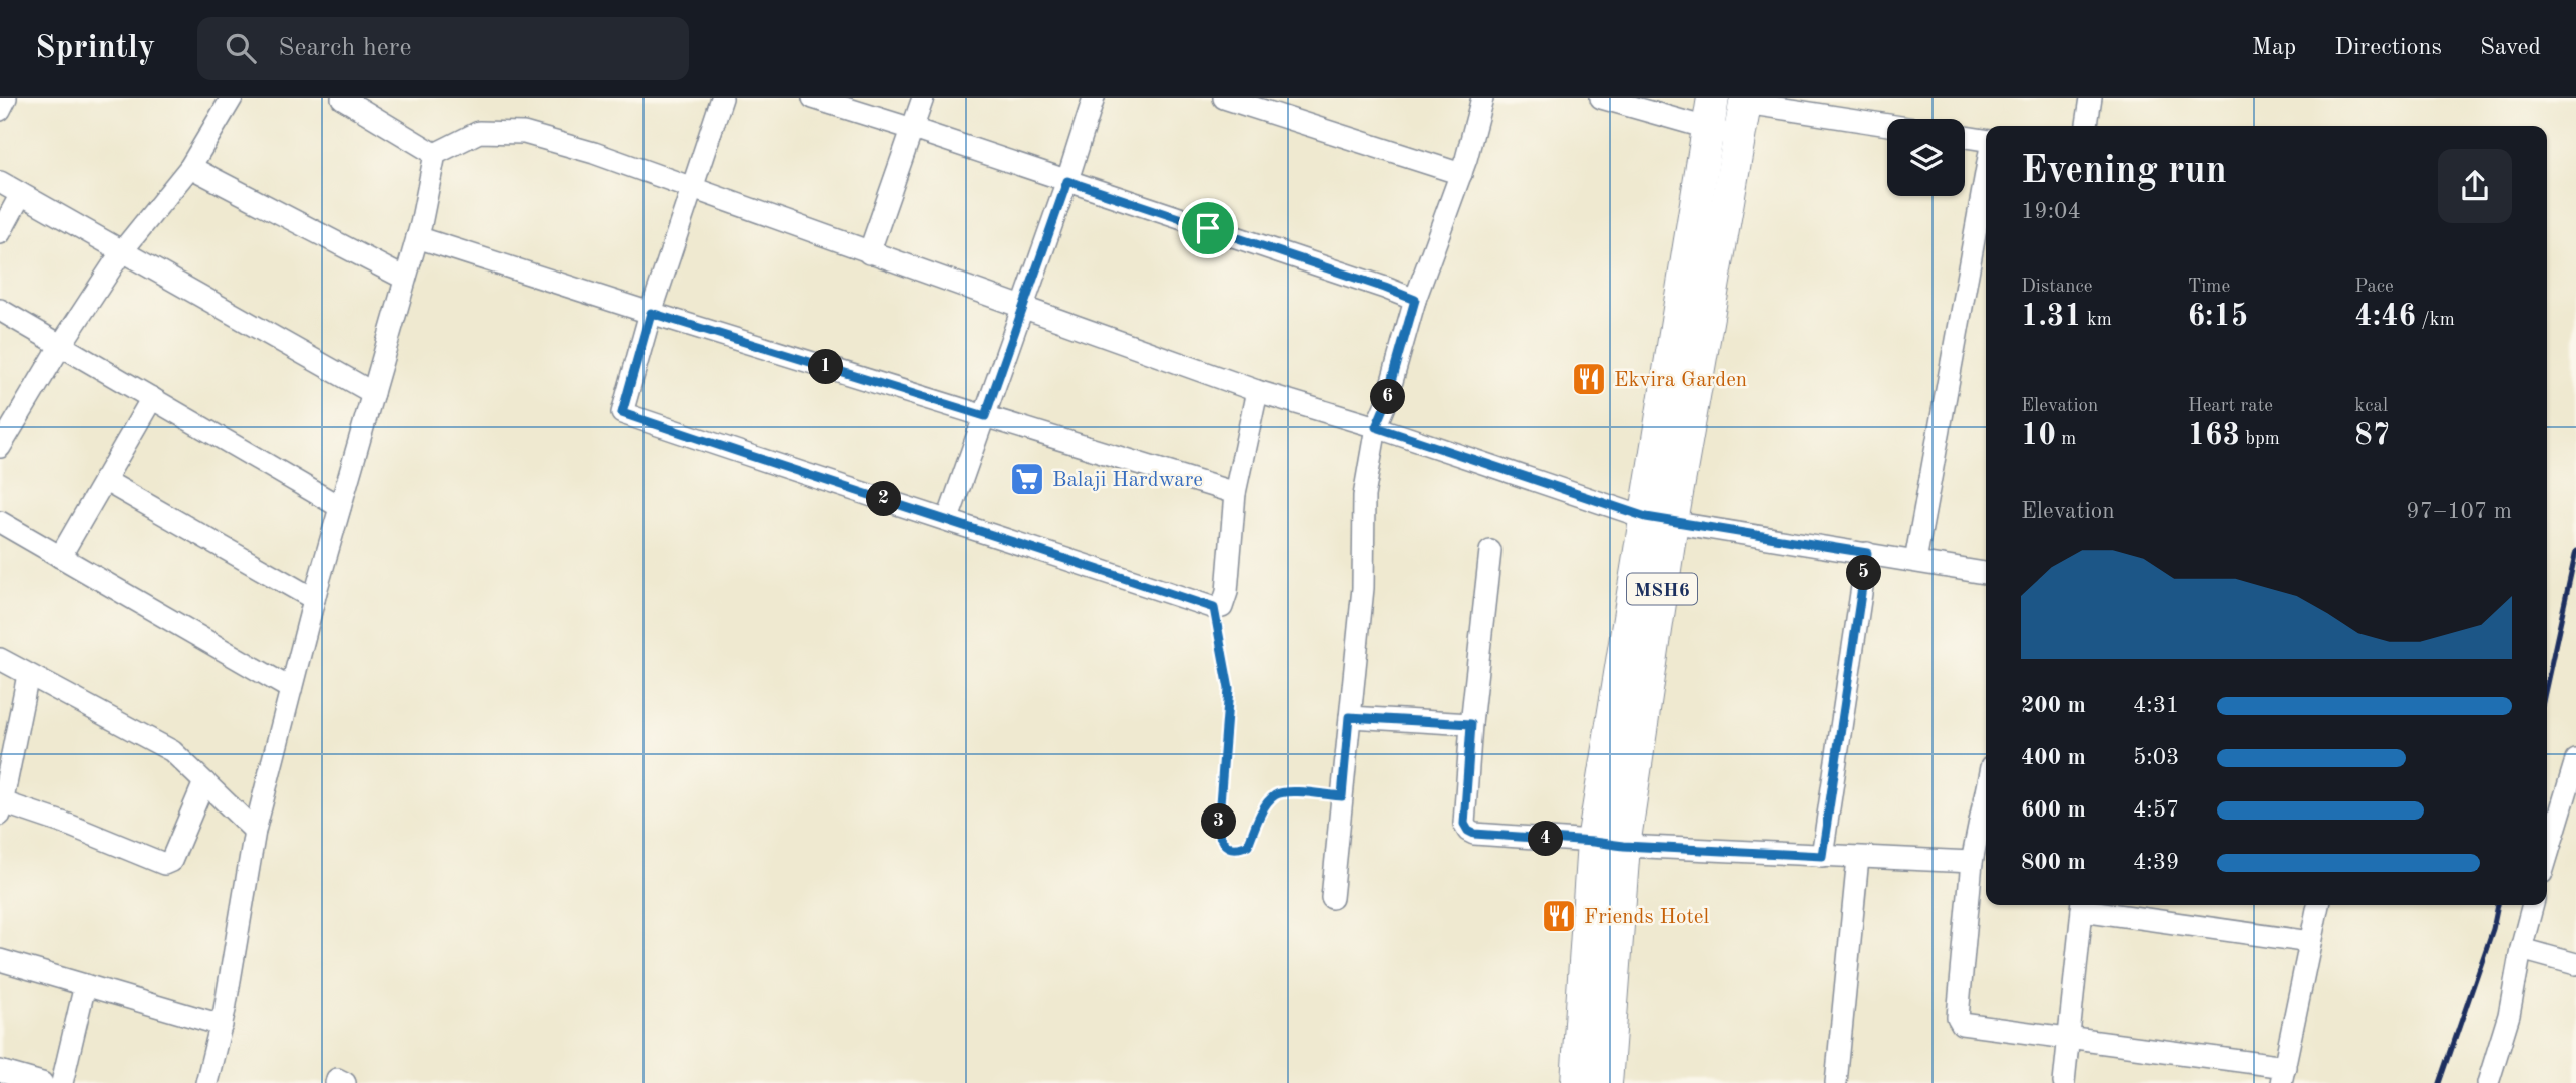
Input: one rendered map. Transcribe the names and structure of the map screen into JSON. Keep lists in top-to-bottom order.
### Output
{
  "streets": {
    "main road": ["MSH6"]
  },
  "places": {
    "restaurant": ["Ekvira Garden", "Friends Hotel"],
    "supermarket": ["Balaji Hardware"]
  },
  "page": {
    "header": "Sprintly",
    "search": "Search here",
    "nav": ["Map", "Directions", "Saved"],
    "heading": ["Evening run", "19:04"],
    "stats": [
      ["Distance", "1.31 km"],
      ["Time", "6:15"],
      ["Pace", "4:46 /km"],
      ["Elevation", "10 m"],
      ["Heart rate", "163 bpm"],
      ["kcal", "87"]
    ],
    "pins": [
      "1",
      "6",
      "2",
      "5",
      "3",
      "4"
    ],
    "chart": ["Elevation", "97–107 m"],
    "list": [
      {
        "name": "200 m",
        "note": "4:31"
      },
      {
        "name": "400 m",
        "note": "5:03"
      },
      {
        "name": "600 m",
        "note": "4:57"
      },
      {
        "name": "800 m",
        "note": "4:39"
      }
    ]
  }
}
